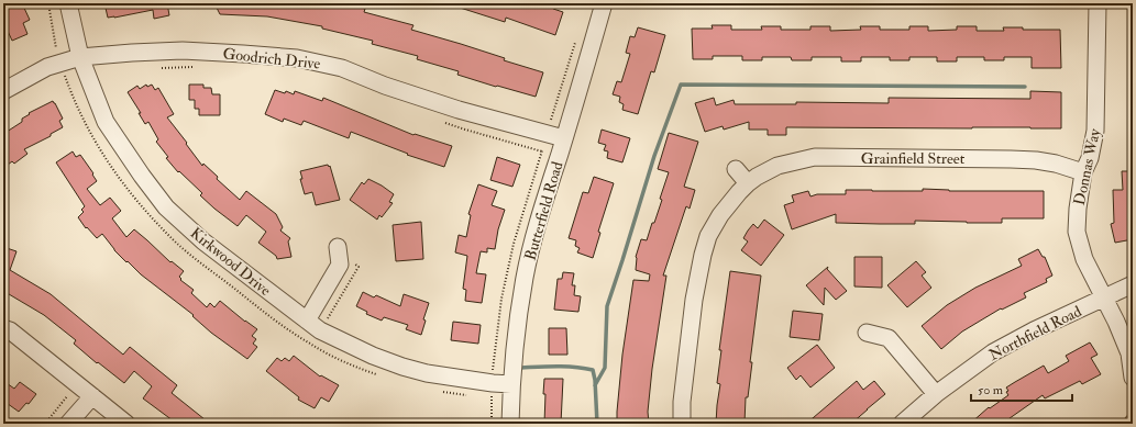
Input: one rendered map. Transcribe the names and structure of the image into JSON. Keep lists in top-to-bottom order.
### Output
{
  "streets": {
    "street": [
      "Goodrich Drive",
      "Grainfield Street",
      "Donnas Way",
      "Butterfield Road",
      "Kirkwood Drive",
      "Northfield Road"
    ]
  },
  "crossings": [
    ["Goodrich Drive", "Butterfield Road"],
    ["Goodrich Drive", "Kirkwood Drive"],
    ["Grainfield Street", "Donnas Way"],
    ["Donnas Way", "Northfield Road"],
    ["Butterfield Road", "Kirkwood Drive"]
  ],
  "scale_bar": "50 m"
}
